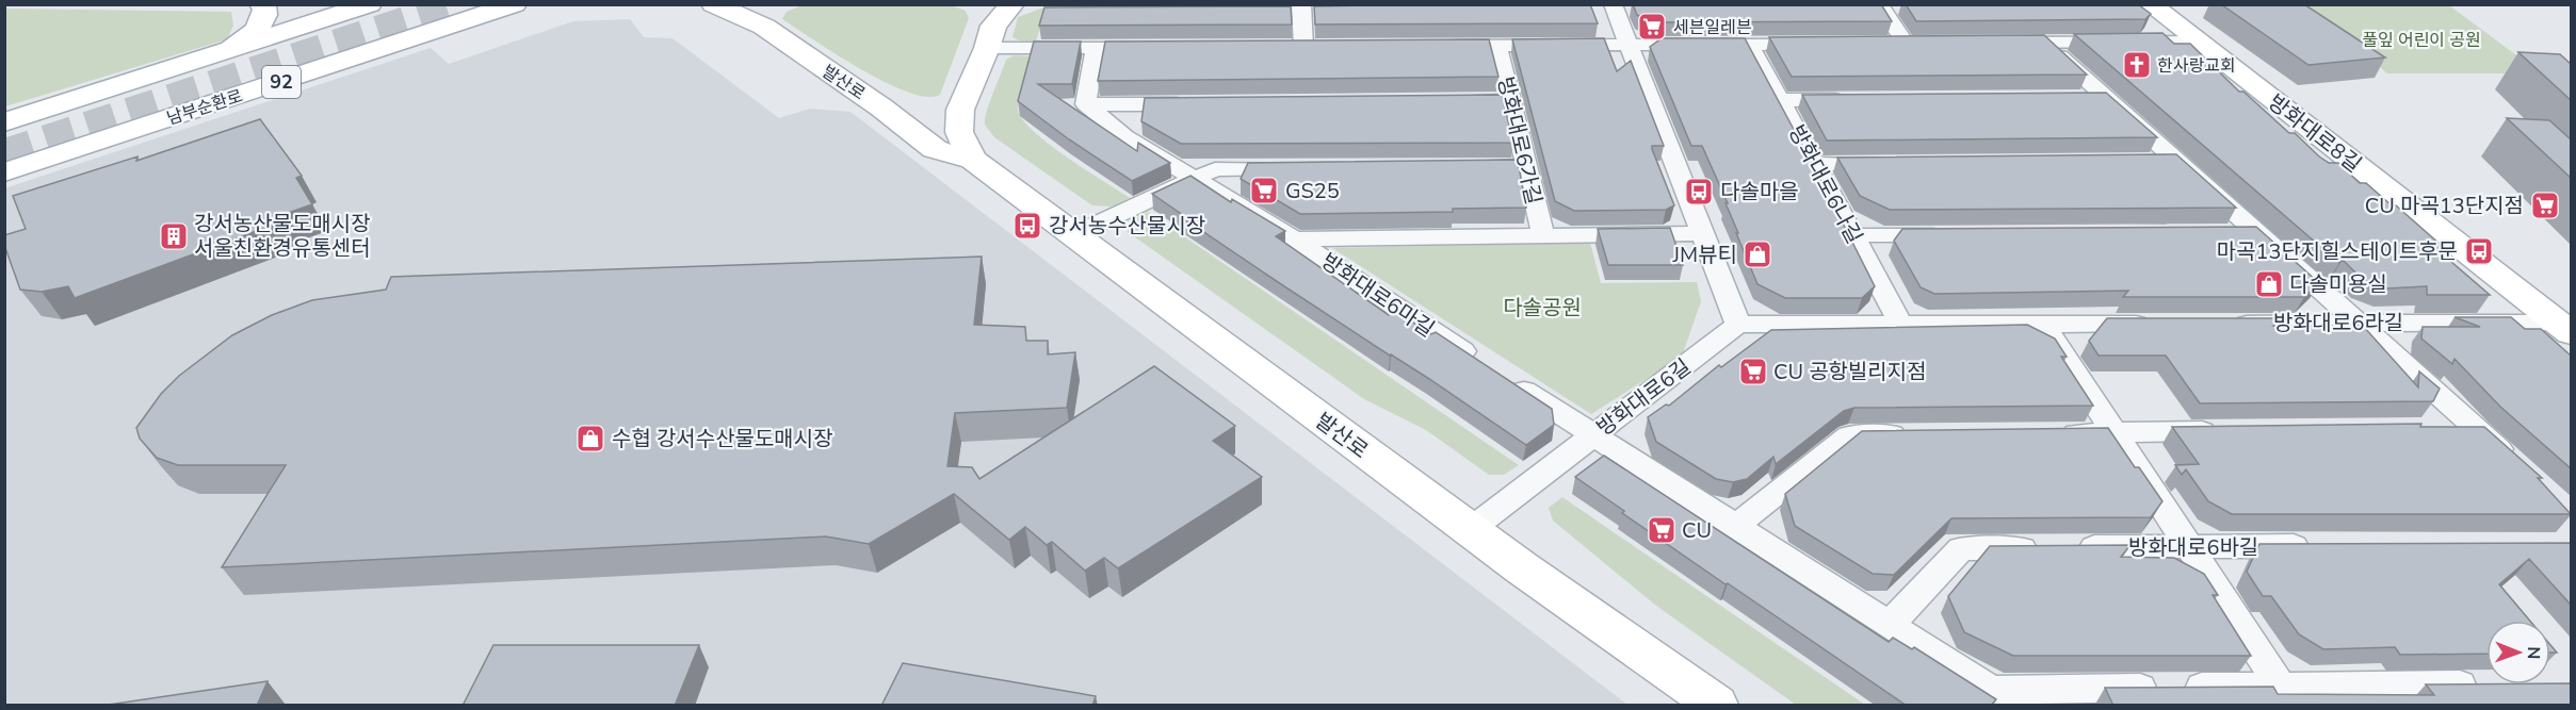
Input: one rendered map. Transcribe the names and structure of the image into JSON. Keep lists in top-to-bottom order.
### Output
{
  "streets": {
    "street": [
      "92",
      "발산로",
      "남부순환로",
      "방화대로8길",
      "방화대로6가길",
      "방화대로6나길",
      "방화대로6마길",
      "방화대로6라길",
      "방화대로6길",
      "방화대로6바길"
    ]
  },
  "crossings": [
    ["발산로", "방화대로6길"],
    ["방화대로8길", "방화대로6라길"]
  ],
  "parks": ["풀잎 어린이 공원", "다솔공원"],
  "places": {
    "supermarket": [
      "세븐일레븐",
      "GS25",
      "CU 마곡13단지점",
      "CU 공항빌리지점",
      "CU"
    ],
    "church": ["한사랑교회"],
    "bus stop": ["다솔마을", "강서농수산물시장", "마곡13단지힐스테이트후문"],
    "building": ["강서농산물도매시장 서울친환경유통센터"],
    "shop": ["JM뷰티", "다솔미용실", "수협 강서수산물도매시장"]
  },
  "north": "right"
}
